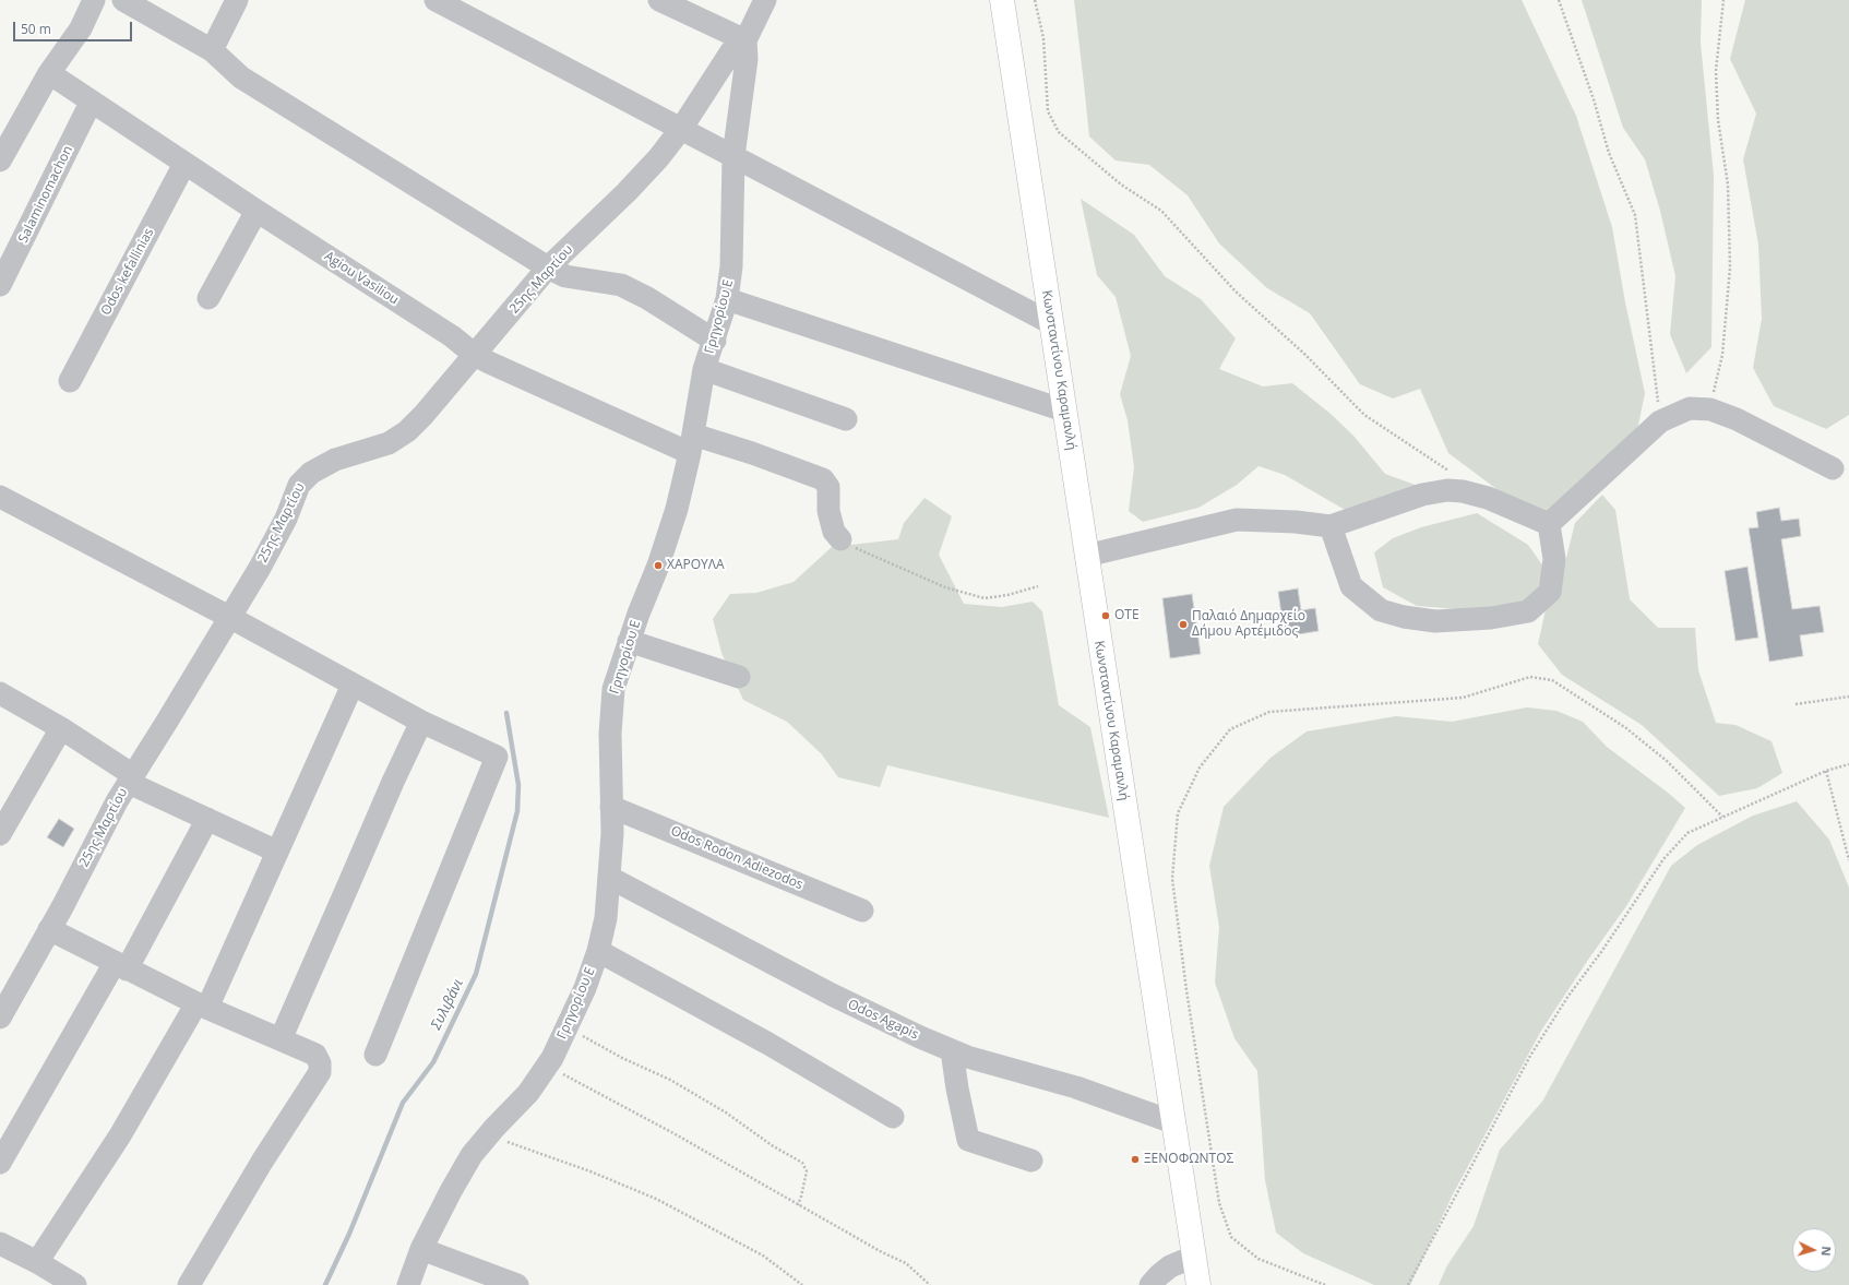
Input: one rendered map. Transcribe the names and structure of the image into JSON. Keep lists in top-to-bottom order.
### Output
{
  "streets": {
    "main road": ["Κωνσταντίνου Καραμανλή"],
    "street": [
      "Salaminomachon",
      "Odos kefallinias",
      "Agiou Vasiliou",
      "25ης Μαρτίου",
      "Γρηγορίου Ε",
      "Odos Rodon Adiezodos",
      "Odos Agapis"
    ]
  },
  "crossings": [
    ["Salaminomachon", "Agiou Vasiliou"],
    ["Odos kefallinias", "Agiou Vasiliou"],
    ["Agiou Vasiliou", "25ης Μαρτίου"],
    ["Agiou Vasiliou", "Γρηγορίου Ε"],
    ["25ης Μαρτίου", "Γρηγορίου Ε"],
    ["Γρηγορίου Ε", "Odos Rodon Adiezodos"],
    ["Γρηγορίου Ε", "Odos Agapis"],
    ["Κωνσταντίνου Καραμανλή", "Odos Agapis"]
  ],
  "water": ["Συλιβάνι"],
  "places": [
    "ΧΑΡΟΥΛΑ",
    "ΟΤΕ",
    "Παλαιό Δημαρχείο Δήμου Αρτέμιδος",
    "ΞΕΝΟΦΩΝΤΟΣ"
  ],
  "scale_bar": "50 m",
  "north": "right"
}
